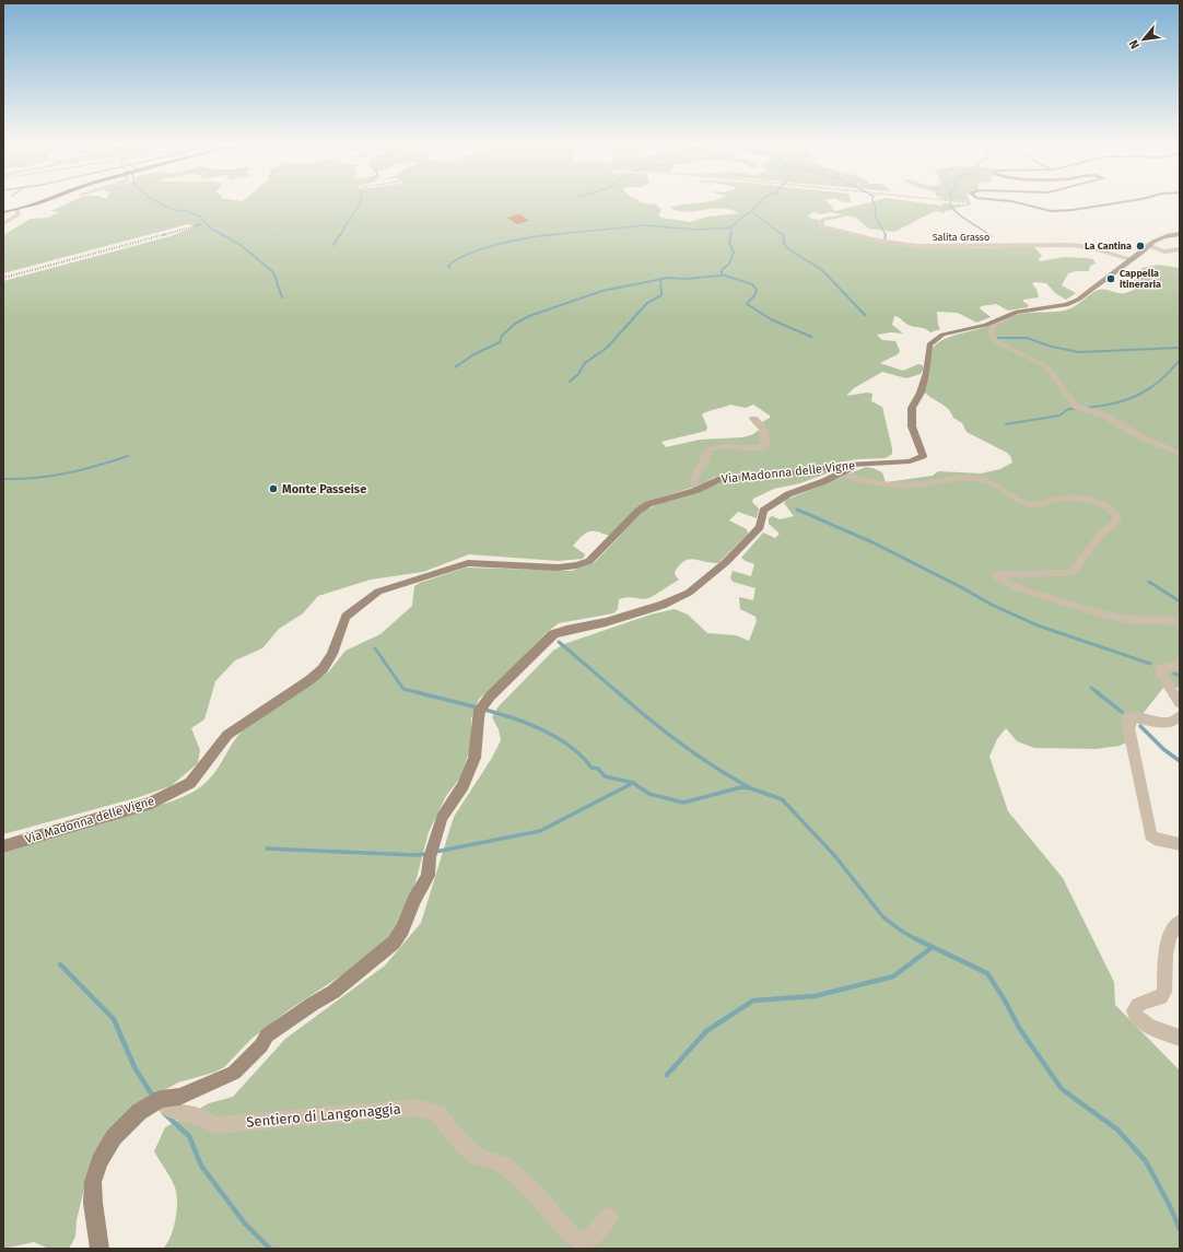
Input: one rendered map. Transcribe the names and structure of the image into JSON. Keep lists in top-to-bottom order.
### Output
{
  "streets": {
    "street": ["Salita Grasso", "Via Madonna delle Vigne", "Sentiero di Langonaggia"]
  },
  "crossings": [
    ["Salita Grasso", "Via Madonna delle Vigne"],
    ["Via Madonna delle Vigne", "Sentiero di Langonaggia"]
  ],
  "places": ["La Cantina", "Cappella itineraria", "Monte Passeise"],
  "north": "bottom left"
}
